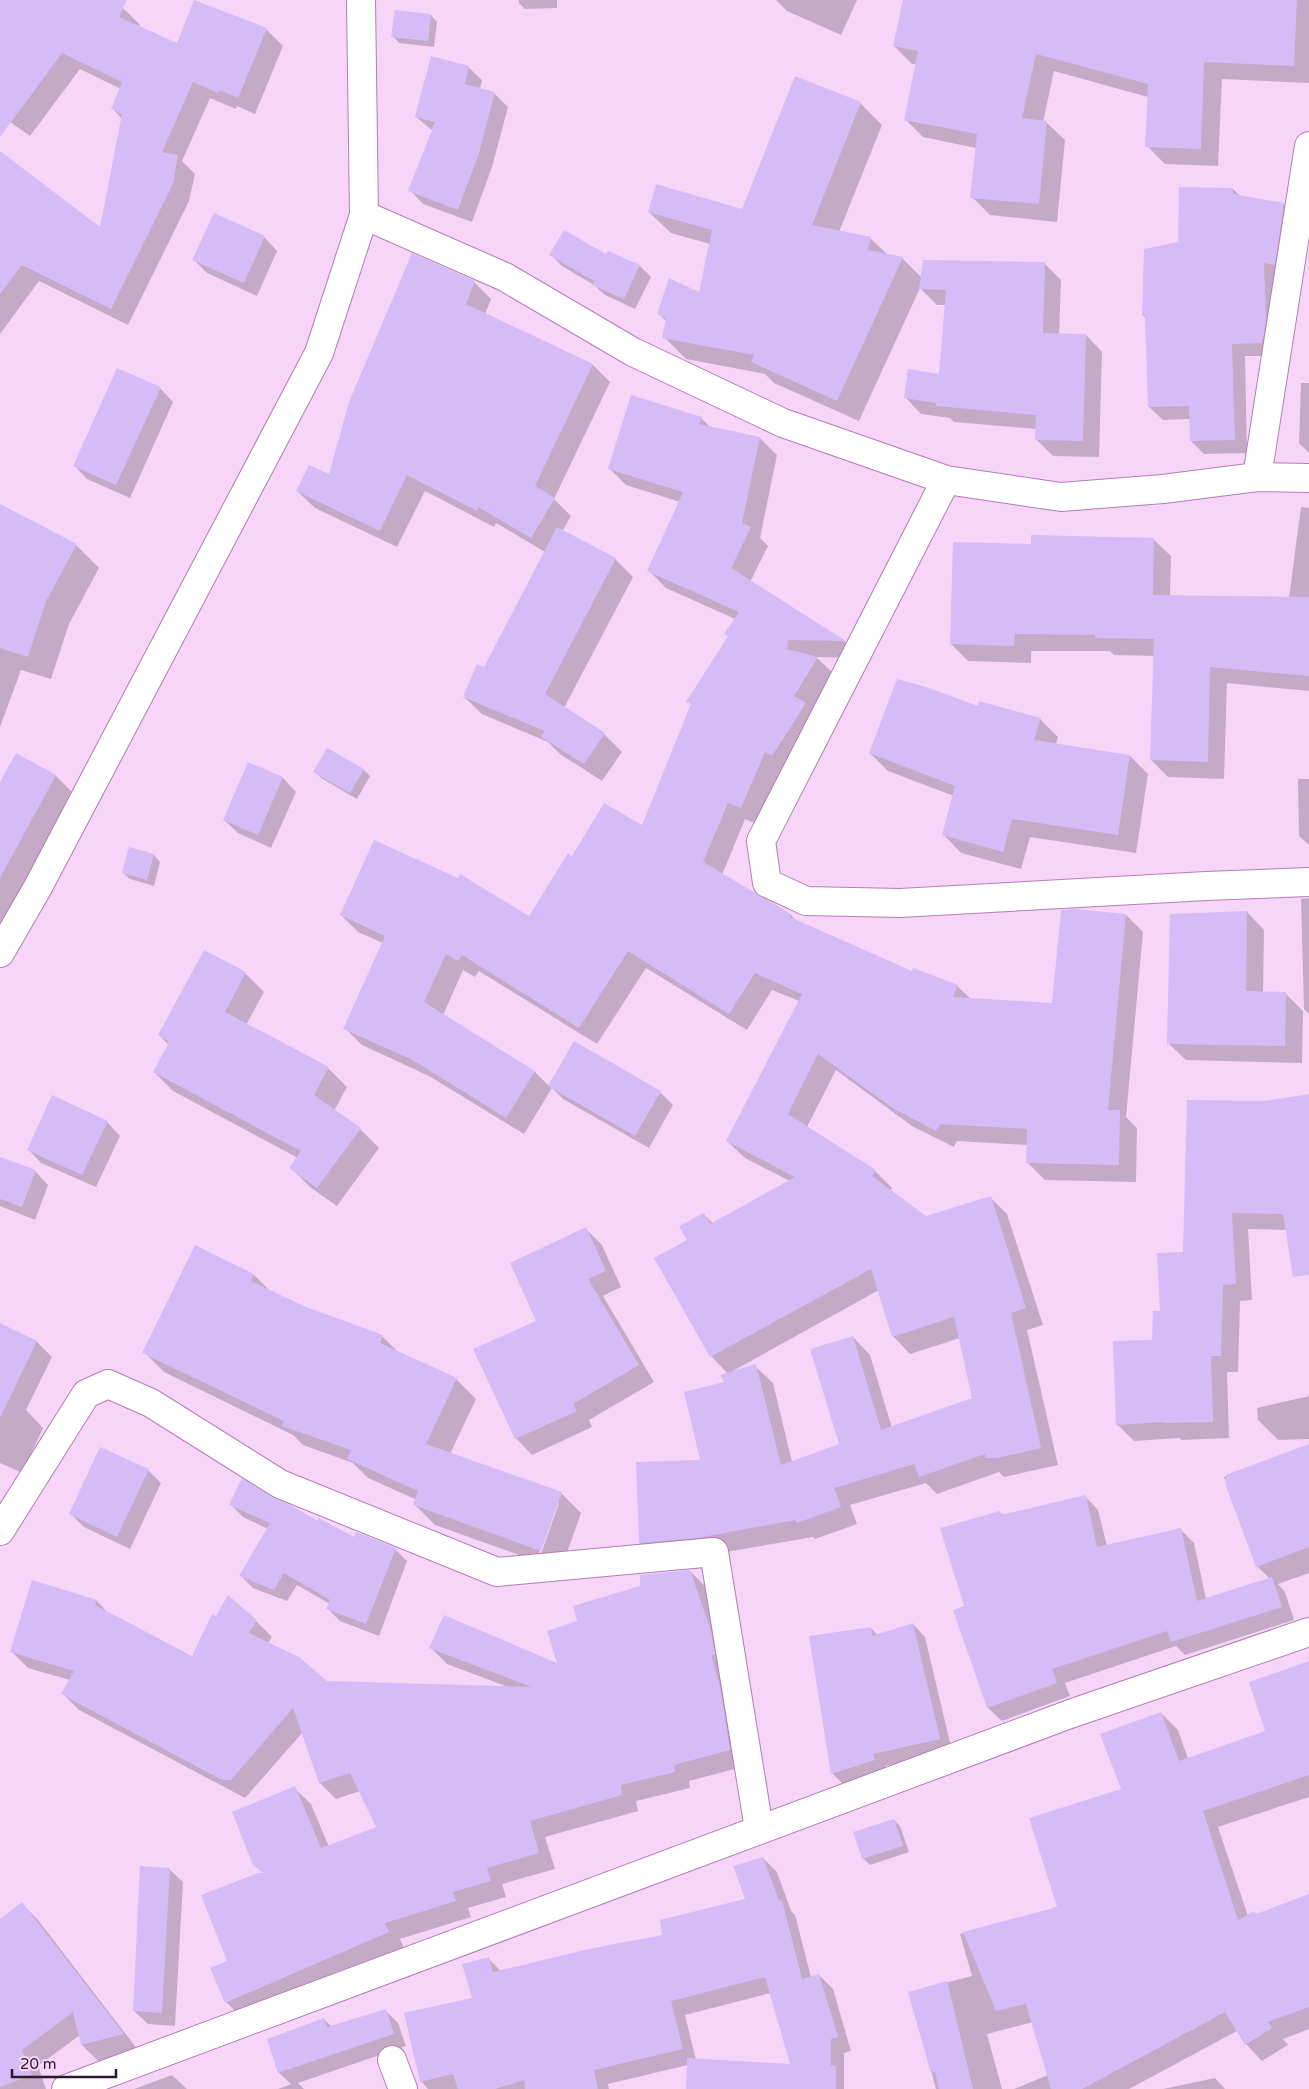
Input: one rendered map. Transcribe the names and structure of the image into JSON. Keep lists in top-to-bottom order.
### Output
{
  "scale_bar": "20 m"
}
